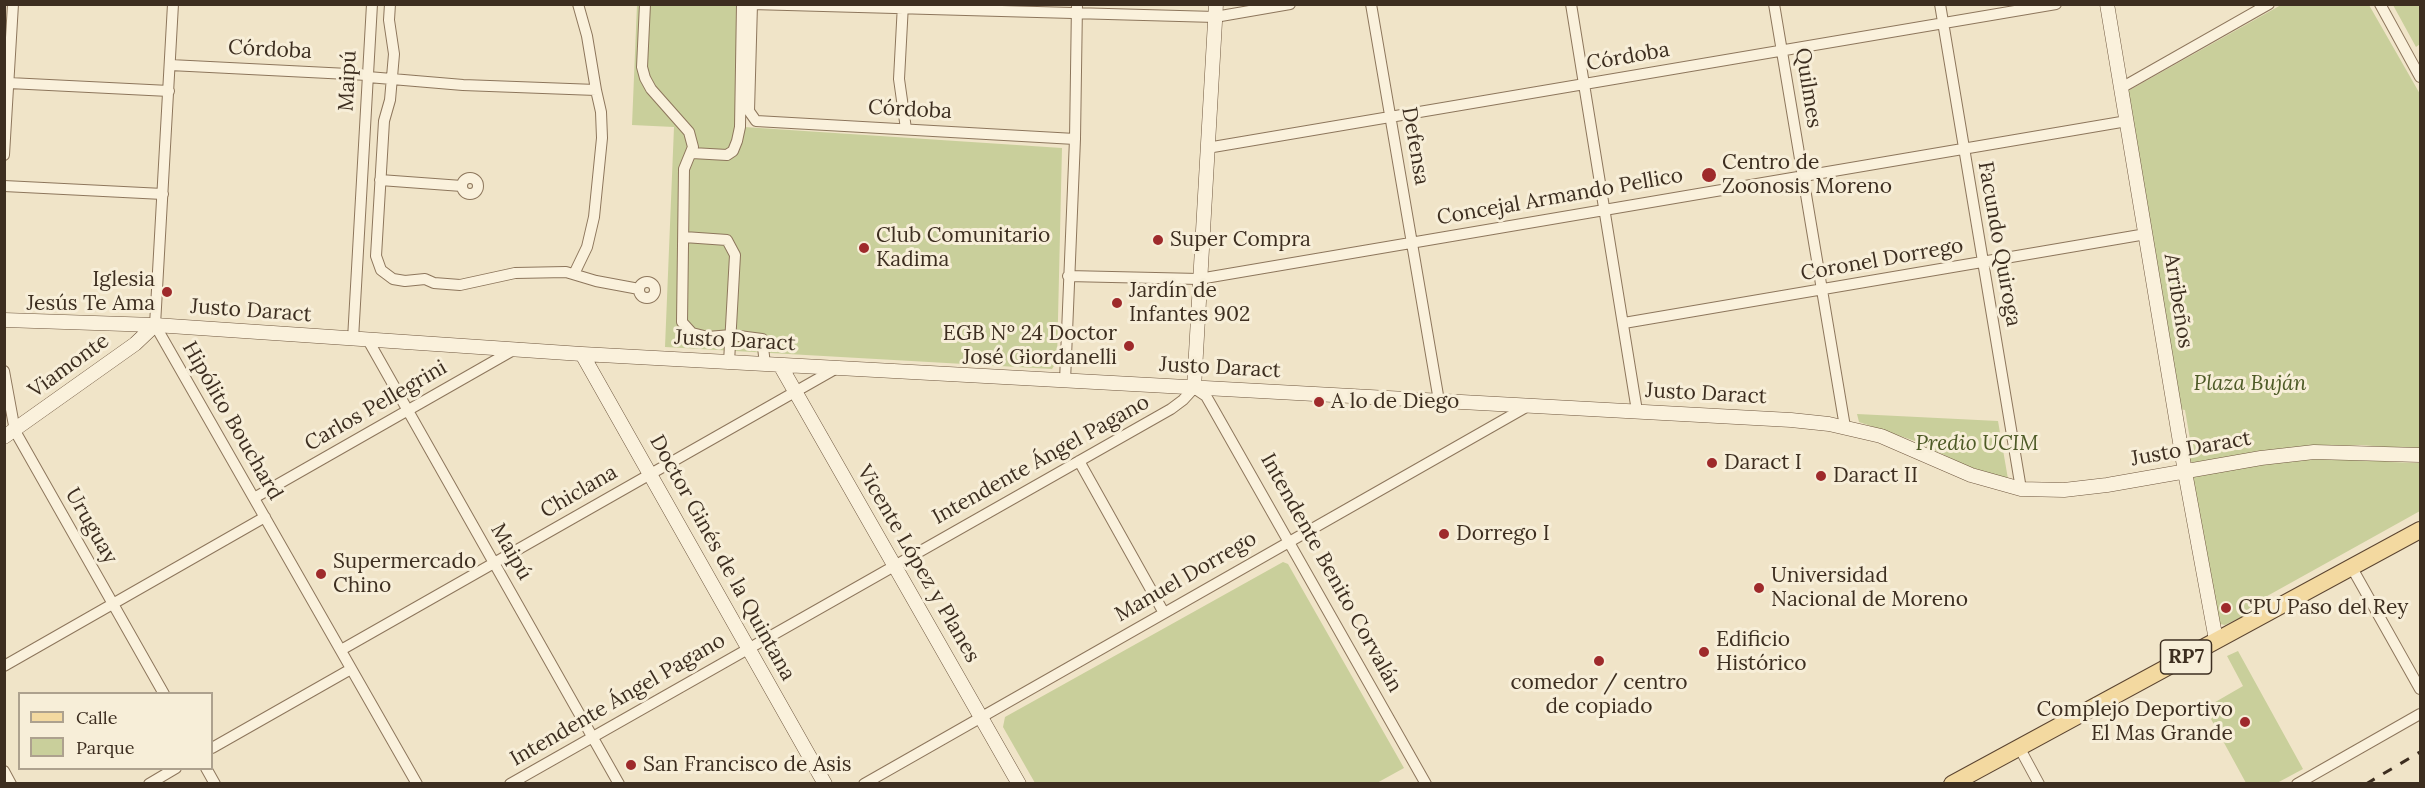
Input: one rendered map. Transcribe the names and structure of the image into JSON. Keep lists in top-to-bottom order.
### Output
{
  "streets": {
    "main road": ["RP7"],
    "street": [
      "Córdoba",
      "Maipú",
      "Quilmes",
      "Defensa",
      "Concejal Armando Pellico",
      "Facundo Quiroga",
      "Coronel Dorrego",
      "Arribeños",
      "Justo Daract",
      "Viamonte",
      "Carlos Pellegrini",
      "Hipólito Bouchard",
      "Intendente Ángel Pagano",
      "Chiclana",
      "Uruguay",
      "Doctor Ginés de la Quintana",
      "Vicente López y Planes",
      "Intendente Benito Corvalán",
      "Manuel Dorrego"
    ]
  },
  "crossings": [
    ["Córdoba", "Maipú"],
    ["Córdoba", "Quilmes"],
    ["Córdoba", "Defensa"],
    ["Córdoba", "Facundo Quiroga"],
    ["Maipú", "Justo Daract"],
    ["Maipú", "Carlos Pellegrini"],
    ["Maipú", "Intendente Ángel Pagano"],
    ["Maipú", "Chiclana"],
    ["Quilmes", "Concejal Armando Pellico"],
    ["Quilmes", "Coronel Dorrego"],
    ["Quilmes", "Justo Daract"],
    ["Defensa", "Concejal Armando Pellico"],
    ["Defensa", "Justo Daract"],
    ["Concejal Armando Pellico", "Facundo Quiroga"],
    ["Concejal Armando Pellico", "Arribeños"],
    ["Facundo Quiroga", "Coronel Dorrego"],
    ["Facundo Quiroga", "Justo Daract"],
    ["Coronel Dorrego", "Arribeños"],
    ["Arribeños", "Justo Daract"],
    ["Arribeños", "RP7"],
    ["Justo Daract", "Viamonte"],
    ["Justo Daract", "Carlos Pellegrini"],
    ["Justo Daract", "Hipólito Bouchard"],
    ["Justo Daract", "Intendente Ángel Pagano"],
    ["Justo Daract", "Chiclana"],
    ["Justo Daract", "Doctor Ginés de la Quintana"],
    ["Justo Daract", "Vicente López y Planes"],
    ["Justo Daract", "Intendente Benito Corvalán"],
    ["Justo Daract", "Manuel Dorrego"],
    ["Viamonte", "Hipólito Bouchard"],
    ["Viamonte", "Uruguay"],
    ["Carlos Pellegrini", "Hipólito Bouchard"],
    ["Hipólito Bouchard", "Chiclana"],
    ["Intendente Ángel Pagano", "Doctor Ginés de la Quintana"],
    ["Intendente Ángel Pagano", "Vicente López y Planes"],
    ["Intendente Ángel Pagano", "Intendente Benito Corvalán"],
    ["Chiclana", "Doctor Ginés de la Quintana"],
    ["Chiclana", "Vicente López y Planes"],
    ["Vicente López y Planes", "Manuel Dorrego"],
    ["Intendente Benito Corvalán", "Manuel Dorrego"]
  ],
  "parks": ["Plaza Buján", "Predio UCIM"],
  "places": [
    "Centro de Zoonosis Moreno",
    "Super Compra",
    "Club Comunitario Kadima",
    "Iglesia Jesús Te Ama",
    "Jardín de Infantes 902",
    "EGB Nº 24 Doctor José Giordanelli",
    "A lo de Diego",
    "Daract I",
    "Daract II",
    "Dorrego I",
    "Supermercado Chino",
    "Universidad Nacional de Moreno",
    "CPU Paso del Rey",
    "Edificio Histórico",
    "comedor / centro de copiado",
    "Complejo Deportivo El Mas Grande",
    "San Francisco de Asis"
  ],
  "legend": ["Calle", "Parque"]
}
